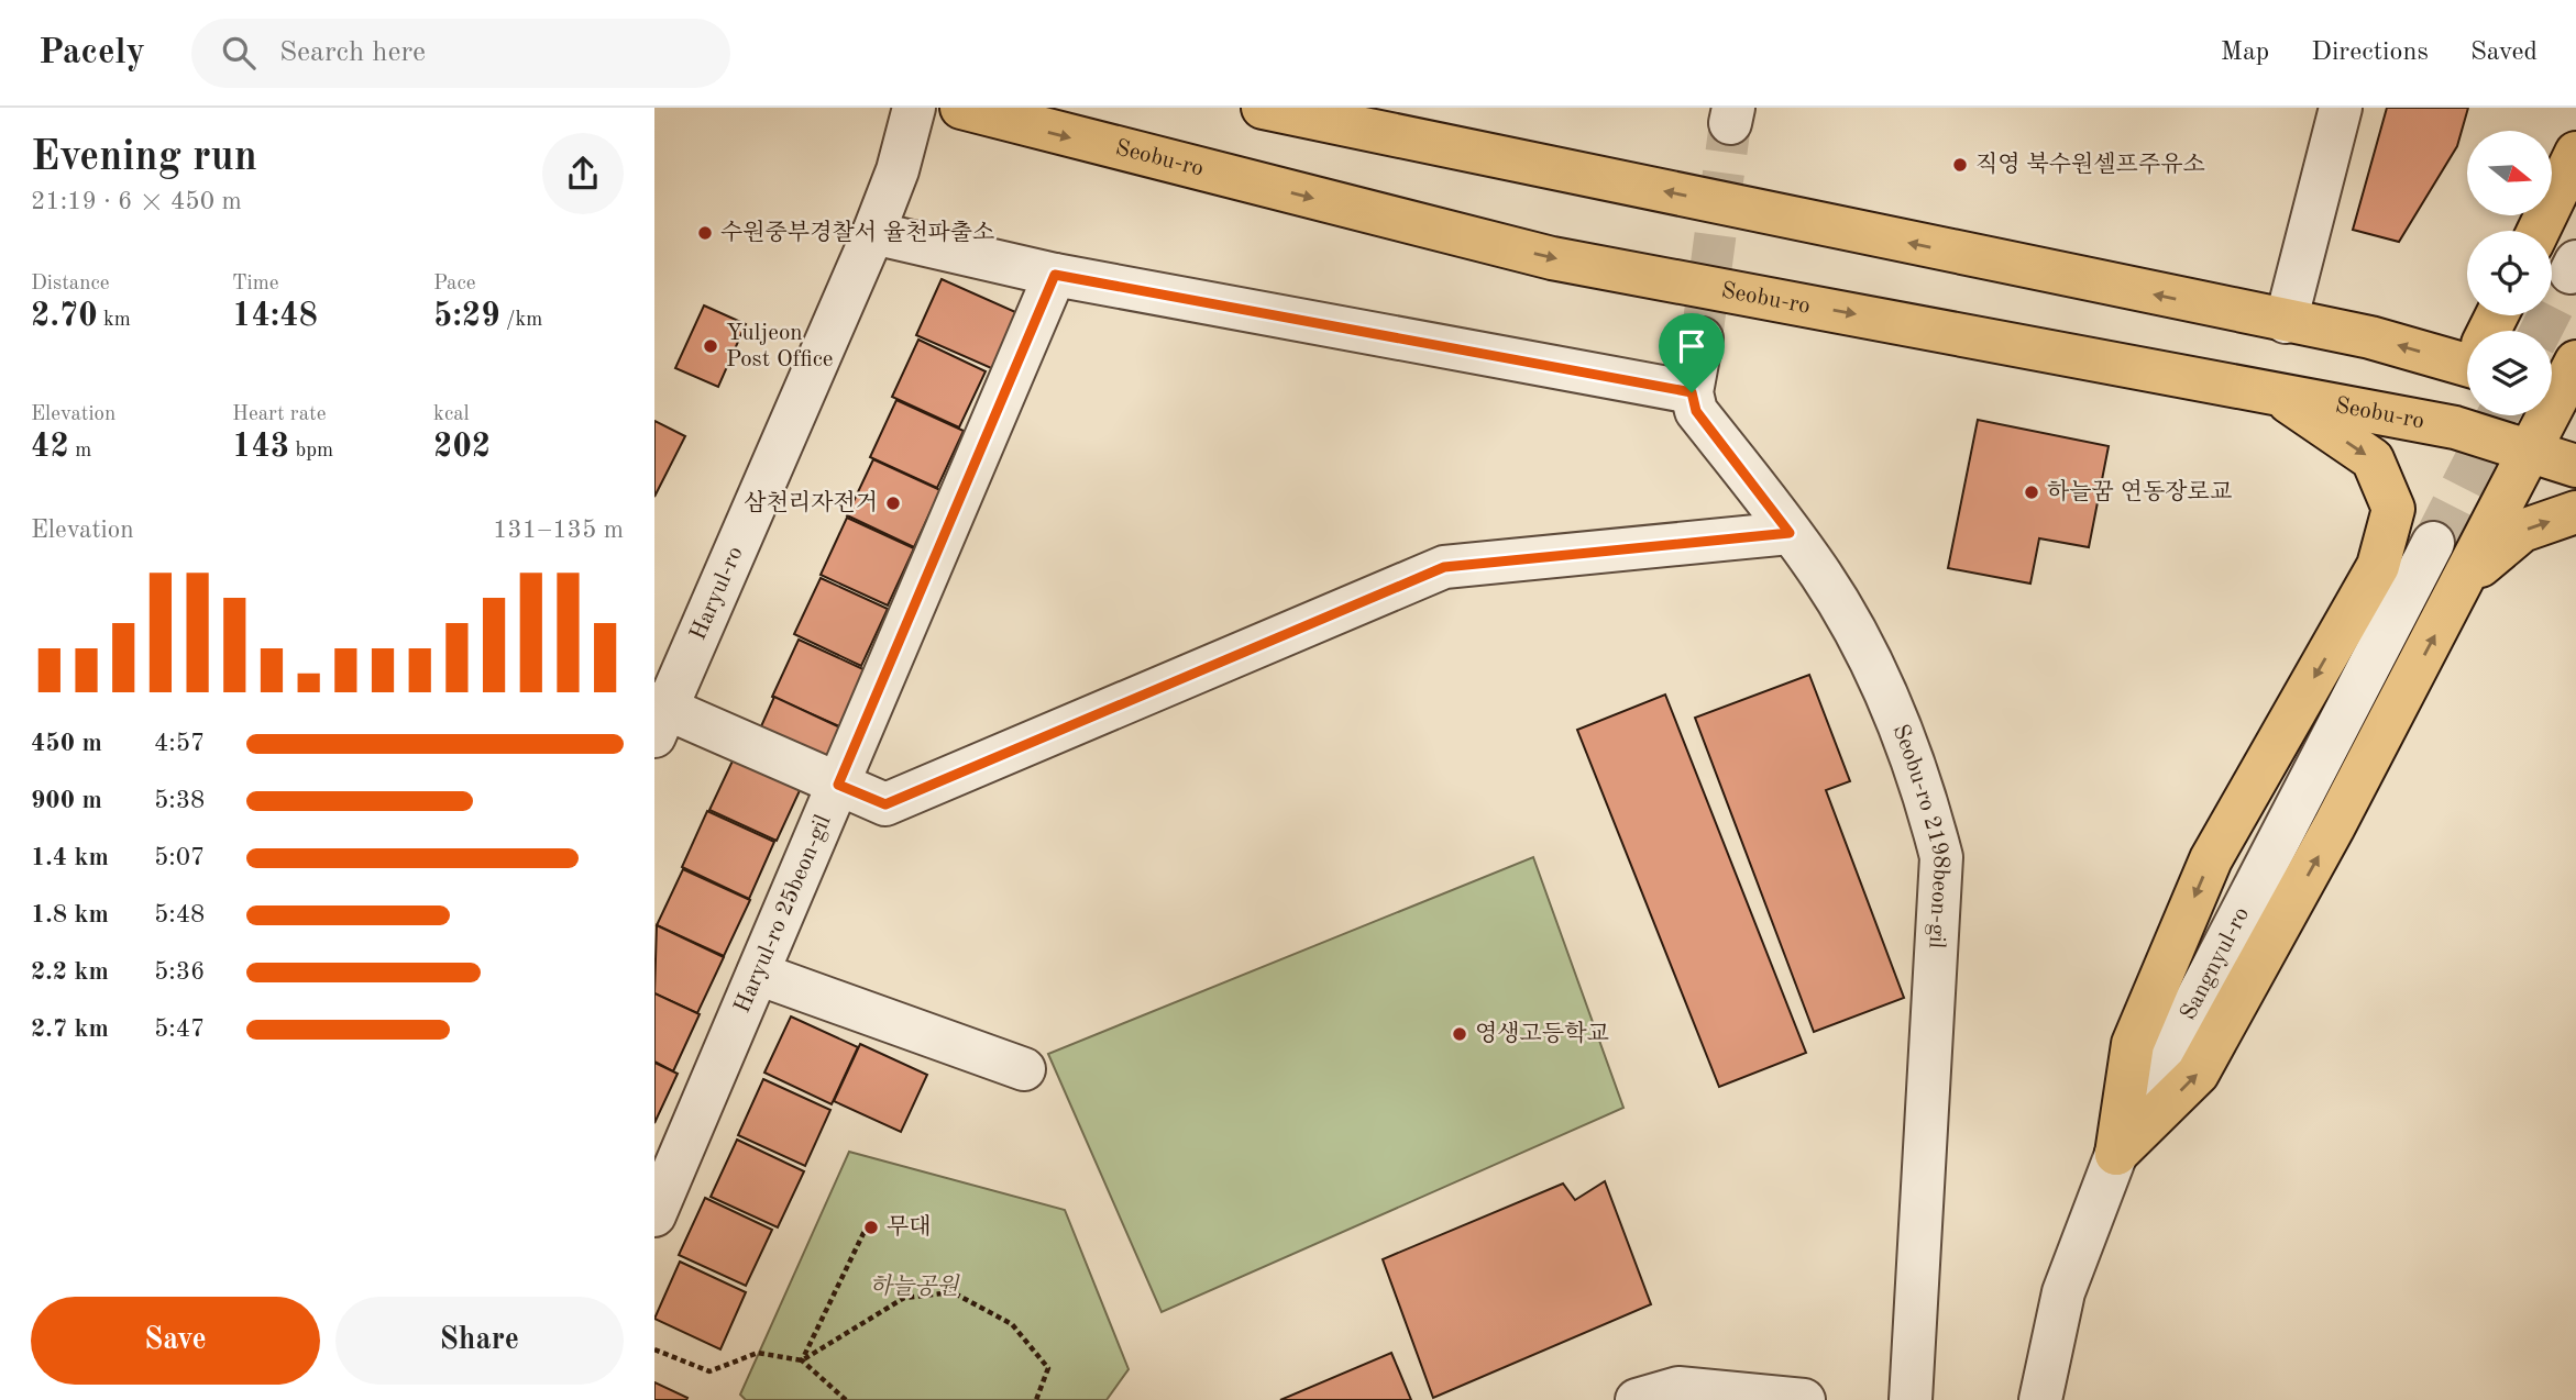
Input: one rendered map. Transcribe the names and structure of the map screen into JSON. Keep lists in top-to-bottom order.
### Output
{
  "streets": {
    "main road": ["Seobu-ro"],
    "street": [
      "Haryul-ro",
      "Seobu-ro 2198beon-gil",
      "Haryul-ro 25beon-gil",
      "Sangnyul-ro"
    ]
  },
  "parks": ["하늘공원"],
  "places": [
    "직영 북수원셀프주유소",
    "수원중부경찰서 율천파출소",
    "Yuljeon Post Office",
    "하늘꿈 연동장로교",
    "삼천리자전거",
    "영생고등학교",
    "무대"
  ],
  "north": "right",
  "page": {
    "header": "Pacely",
    "search": "Search here",
    "nav": ["Map", "Directions", "Saved"],
    "heading": ["Evening run", "21:19 · 6 × 450 m"],
    "stats": [
      ["Distance", "2.70 km"],
      ["Time", "14:48"],
      ["Pace", "5:29 /km"],
      ["Elevation", "42 m"],
      ["Heart rate", "143 bpm"],
      ["kcal", "202"]
    ],
    "chart": ["Elevation", "131–135 m"],
    "list": [
      {
        "name": "450 m",
        "note": "4:57"
      },
      {
        "name": "900 m",
        "note": "5:38"
      },
      {
        "name": "1.4 km",
        "note": "5:07"
      },
      {
        "name": "1.8 km",
        "note": "5:48"
      },
      {
        "name": "2.2 km",
        "note": "5:36"
      },
      {
        "name": "2.7 km",
        "note": "5:47"
      }
    ],
    "buttons": ["Save", "Share"]
  }
}
